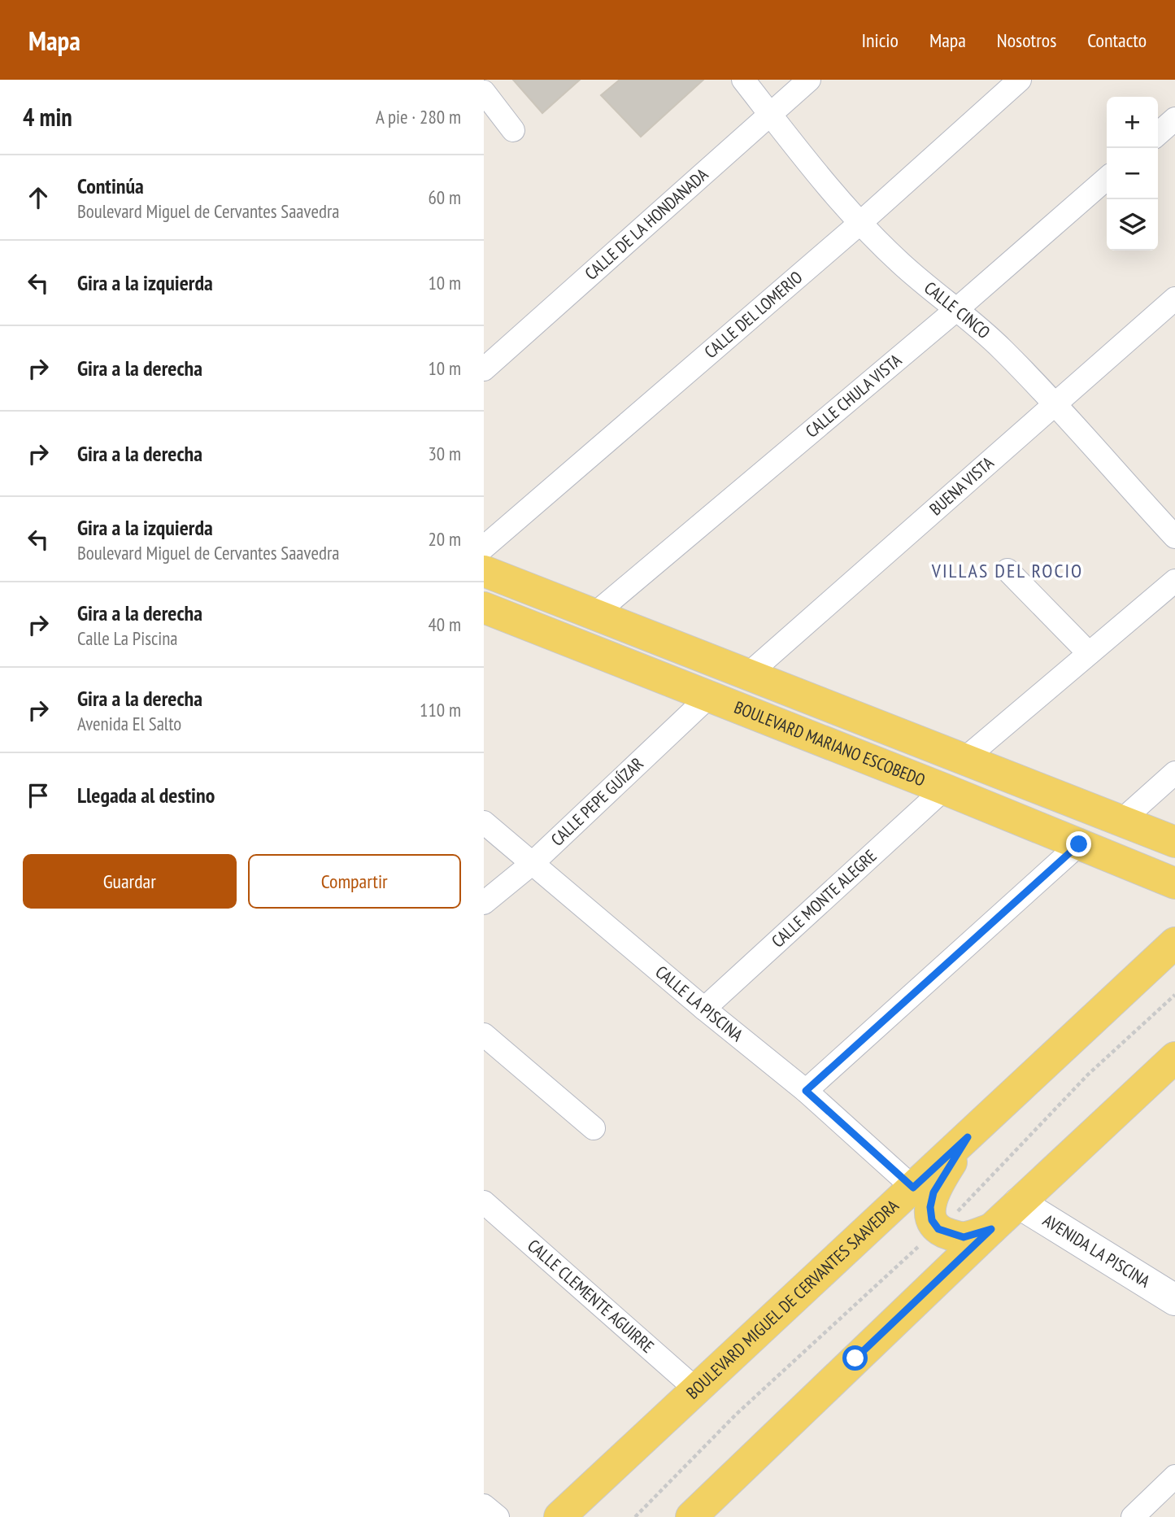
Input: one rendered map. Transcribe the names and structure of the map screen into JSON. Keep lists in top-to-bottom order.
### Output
{
  "streets": {
    "main road": ["BOULEVARD MARIANO ESCOBEDO", "BOULEVARD MIGUEL DE CERVANTES SAAVEDRA"],
    "street": [
      "CALLE DE LA HONDANADA",
      "CALLE CINCO",
      "CALLE DEL LOMERIO",
      "CALLE CHULA VISTA",
      "BUENA VISTA",
      "CALLE PEPE GUÍZAR",
      "CALLE MONTE ALEGRE",
      "CALLE LA PISCINA",
      "AVENIDA LA PISCINA",
      "CALLE CLEMENTE AGUIRRE"
    ]
  },
  "crossings": [
    ["CALLE DE LA HONDANADA", "CALLE CINCO"],
    ["CALLE CINCO", "CALLE DEL LOMERIO"],
    ["CALLE CINCO", "CALLE CHULA VISTA"],
    ["CALLE CINCO", "BUENA VISTA"],
    ["CALLE CHULA VISTA", "BOULEVARD MARIANO ESCOBEDO"],
    ["BUENA VISTA", "BOULEVARD MARIANO ESCOBEDO"],
    ["BOULEVARD MARIANO ESCOBEDO", "CALLE PEPE GUÍZAR"],
    ["BOULEVARD MARIANO ESCOBEDO", "CALLE MONTE ALEGRE"],
    ["CALLE PEPE GUÍZAR", "CALLE LA PISCINA"],
    ["CALLE MONTE ALEGRE", "CALLE LA PISCINA"],
    ["CALLE LA PISCINA", "BOULEVARD MIGUEL DE CERVANTES SAAVEDRA"],
    ["CALLE CLEMENTE AGUIRRE", "BOULEVARD MIGUEL DE CERVANTES SAAVEDRA"]
  ],
  "districts": ["VILLAS DEL ROCIO"],
  "page": {
    "header": "Mapa",
    "nav": [
      "Inicio",
      "Mapa",
      "Nosotros",
      "Contacto"
    ],
    "heading": ["4 min", "A pie · 280 m"],
    "map_buttons": ["+", "−"],
    "list": [
      ["Continúa", "Boulevard Miguel de Cervantes Saavedra", "60 m"],
      ["Gira a la izquierda", "10 m"],
      ["Gira a la derecha", "10 m"],
      ["Gira a la derecha", "30 m"],
      ["Gira a la izquierda", "Boulevard Miguel de Cervantes Saavedra", "20 m"],
      ["Gira a la derecha", "Calle La Piscina", "40 m"],
      ["Gira a la derecha", "Avenida El Salto", "110 m"],
      "Llegada al destino"
    ],
    "buttons": ["Guardar", "Compartir"]
  }
}
